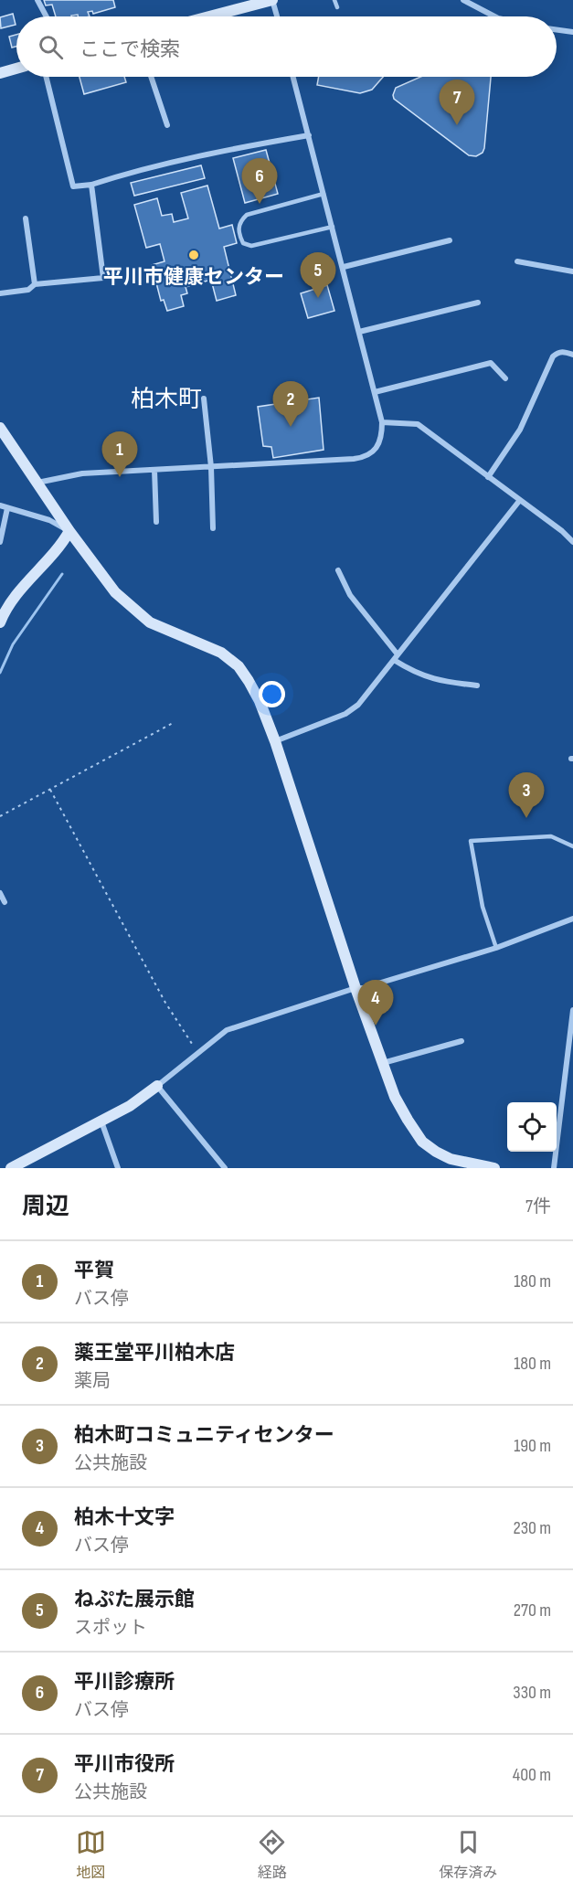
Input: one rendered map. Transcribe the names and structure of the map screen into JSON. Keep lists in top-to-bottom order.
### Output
{
  "districts": ["柏木町"],
  "places": ["平川市健康センター"],
  "page": {
    "search": "ここで検索",
    "pins": [
      "7",
      "6",
      "5",
      "2",
      "1",
      "3",
      "4"
    ],
    "heading": ["周辺", "7件"],
    "list": [
      {
        "mark": "1",
        "name": "平賀",
        "note": "バス停",
        "value": "180 m"
      },
      {
        "mark": "2",
        "name": "薬王堂平川柏木店",
        "note": "薬局",
        "value": "180 m"
      },
      {
        "mark": "3",
        "name": "柏木町コミュニティセンター",
        "note": "公共施設",
        "value": "190 m"
      },
      {
        "mark": "4",
        "name": "柏木十文字",
        "note": "バス停",
        "value": "230 m"
      },
      {
        "mark": "5",
        "name": "ねぷた展示館",
        "note": "スポット",
        "value": "270 m"
      },
      {
        "mark": "6",
        "name": "平川診療所",
        "note": "バス停",
        "value": "330 m"
      },
      {
        "mark": "7",
        "name": "平川市役所",
        "note": "公共施設",
        "value": "400 m"
      }
    ],
    "nav": ["地図", "経路", "保存済み"]
  }
}
